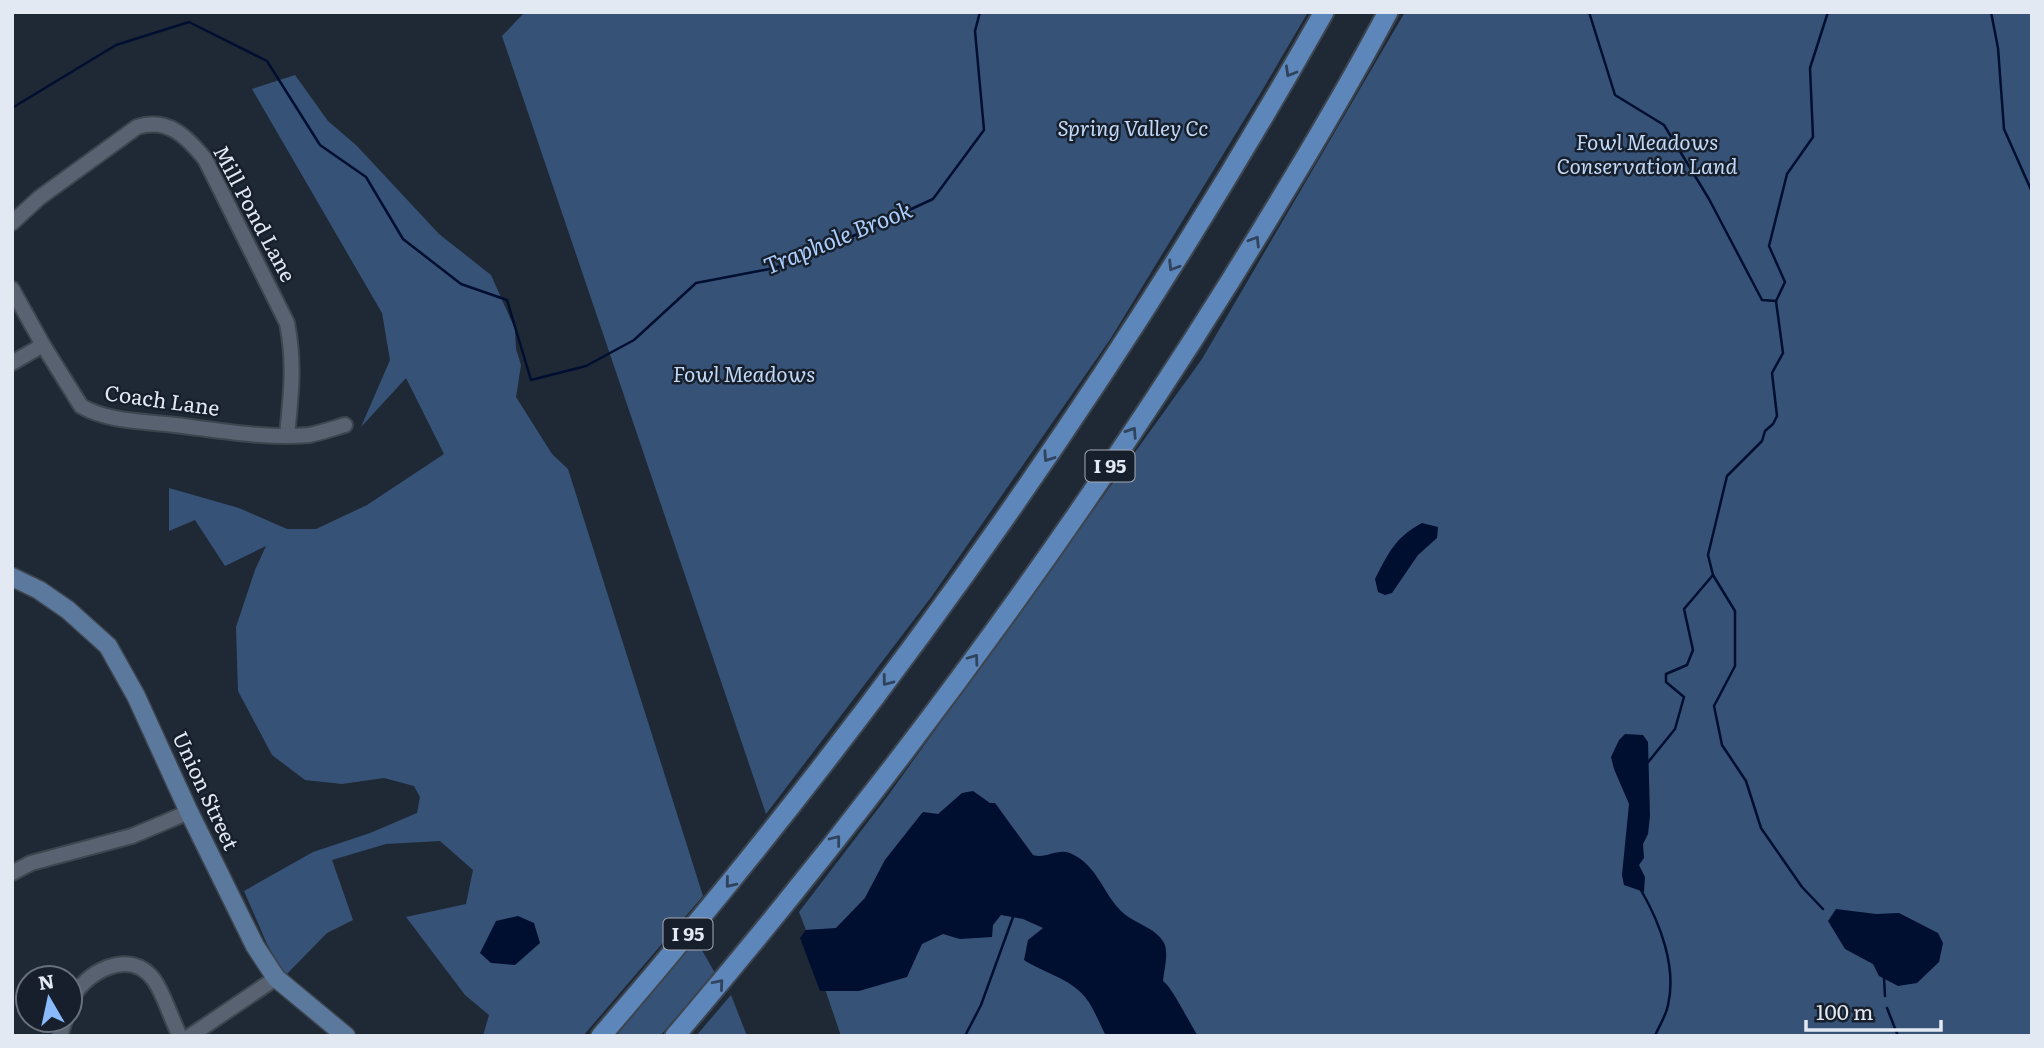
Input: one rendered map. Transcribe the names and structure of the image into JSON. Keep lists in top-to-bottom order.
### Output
{
  "streets": {
    "highway": ["I 95"],
    "main road": ["Union Street"],
    "street": ["Mill Pond Lane", "Coach Lane"]
  },
  "crossings": [
    ["Mill Pond Lane", "Coach Lane"]
  ],
  "water": ["Traphole Brook"],
  "parks": ["Spring Valley Cc", "Fowl Meadows Conservation Land", "Fowl Meadows"],
  "scale_bar": "100 m",
  "north": "top"
}
